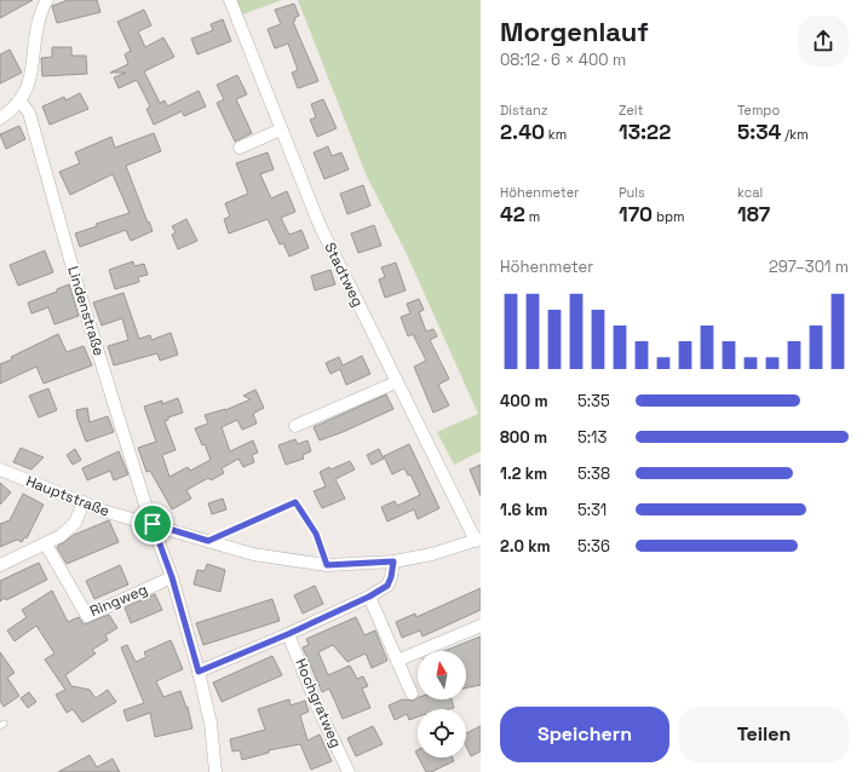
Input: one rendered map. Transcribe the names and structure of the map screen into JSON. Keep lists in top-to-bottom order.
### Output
{
  "streets": {
    "street": [
      "Stadtweg",
      "Lindenstraße",
      "Hauptstraße",
      "Ringweg",
      "Hochgratweg"
    ]
  },
  "crossings": [
    ["Stadtweg", "Hauptstraße"],
    ["Lindenstraße", "Hauptstraße"],
    ["Lindenstraße", "Ringweg"]
  ],
  "north": "top",
  "page": {
    "heading": ["Morgenlauf", "08:12 · 6 × 400 m"],
    "stats": [
      ["Distanz", "2.40 km"],
      ["Zeit", "13:22"],
      ["Tempo", "5:34 /km"],
      ["Höhenmeter", "42 m"],
      ["Puls", "170 bpm"],
      ["kcal", "187"]
    ],
    "chart": ["Höhenmeter", "297–301 m"],
    "list": [
      {
        "name": "400 m",
        "note": "5:35"
      },
      {
        "name": "800 m",
        "note": "5:13"
      },
      {
        "name": "1.2 km",
        "note": "5:38"
      },
      {
        "name": "1.6 km",
        "note": "5:31"
      },
      {
        "name": "2.0 km",
        "note": "5:36"
      }
    ],
    "buttons": ["Speichern", "Teilen"]
  }
}
